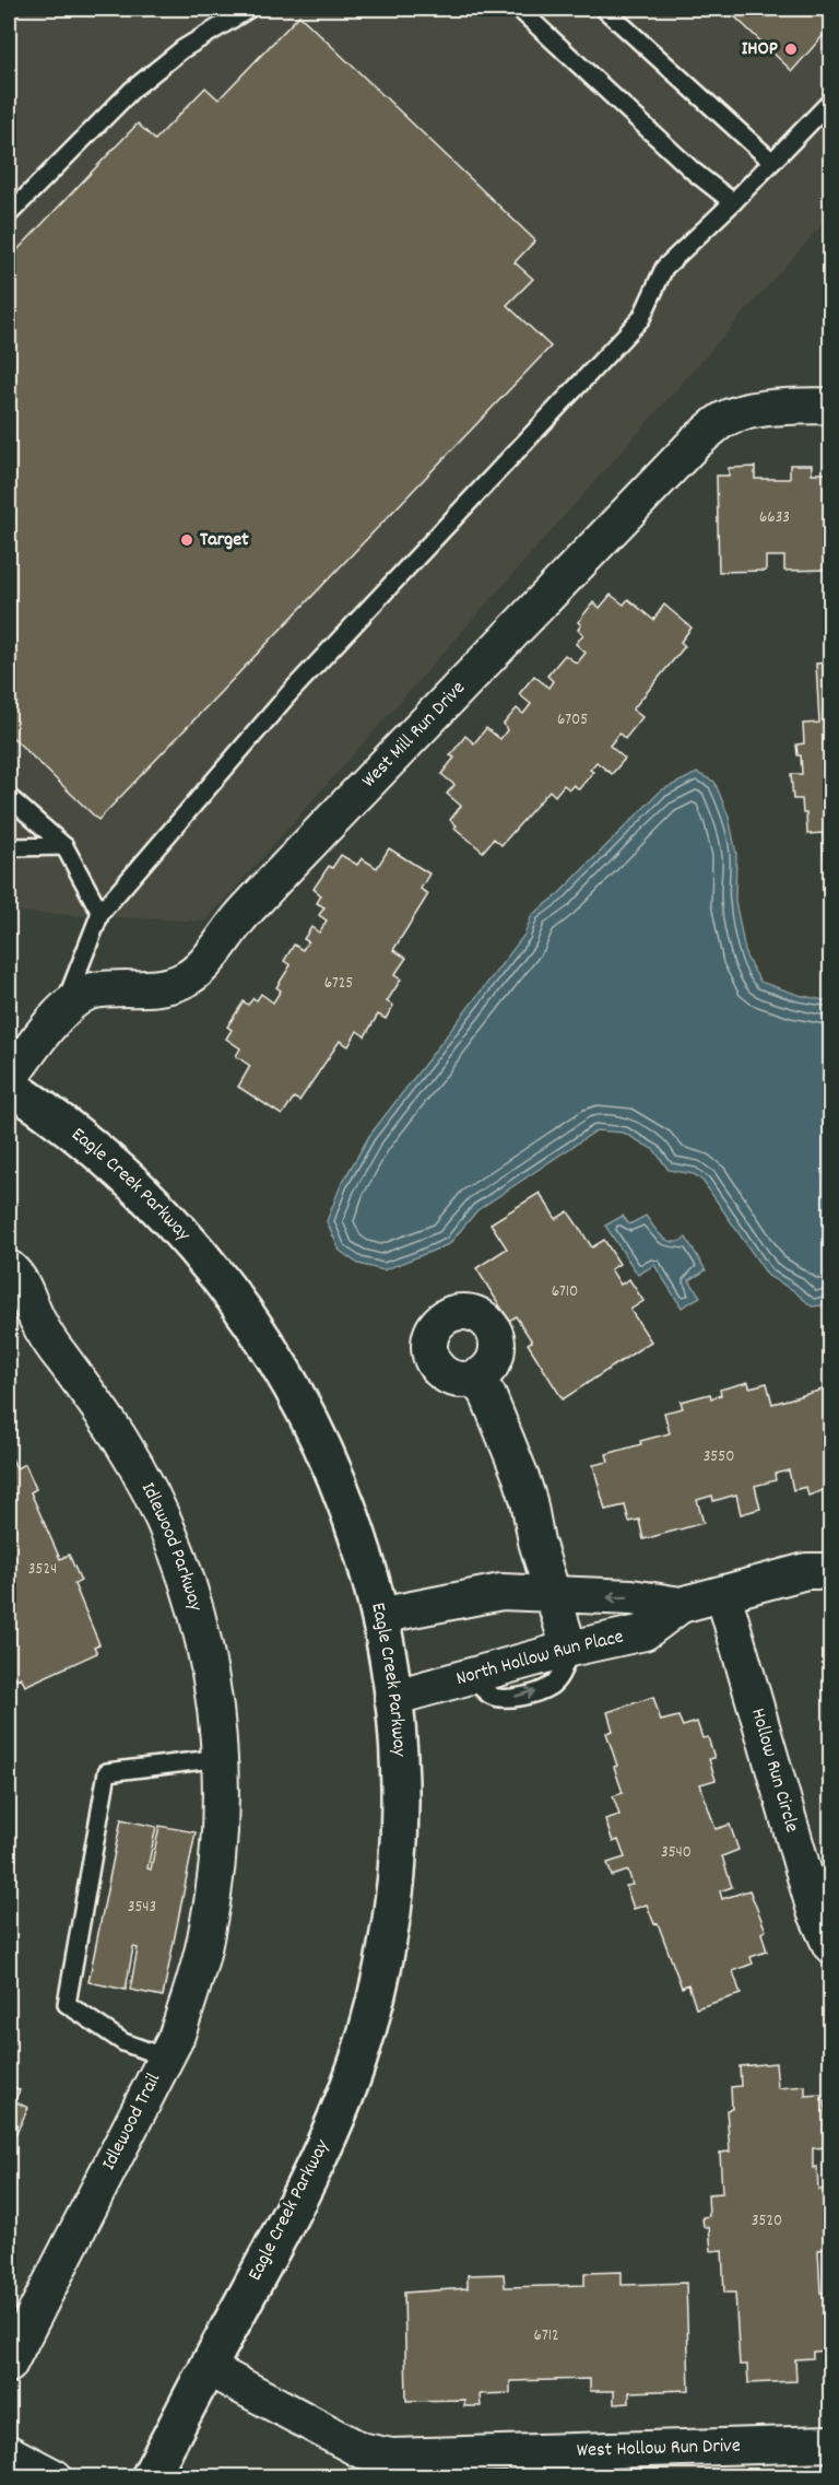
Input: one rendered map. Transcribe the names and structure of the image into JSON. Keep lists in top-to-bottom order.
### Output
{
  "streets": {
    "street": [
      "West Mill Run Drive",
      "Eagle Creek Parkway",
      "Idlewood Parkway",
      "North Hollow Run Place",
      "Hollow Run Circle",
      "Idlewood Trail",
      "West Hollow Run Drive"
    ]
  },
  "crossings": [
    ["Eagle Creek Parkway", "North Hollow Run Place"],
    ["Eagle Creek Parkway", "West Hollow Run Drive"],
    ["Idlewood Parkway", "Idlewood Trail"],
    ["North Hollow Run Place", "Hollow Run Circle"]
  ],
  "places": ["IHOP", "Target"],
  "house_numbers": [
    "6633",
    "6705",
    "6725",
    "6710",
    "3550",
    "3524",
    "3540",
    "3543",
    "3520",
    "6712"
  ]
}
